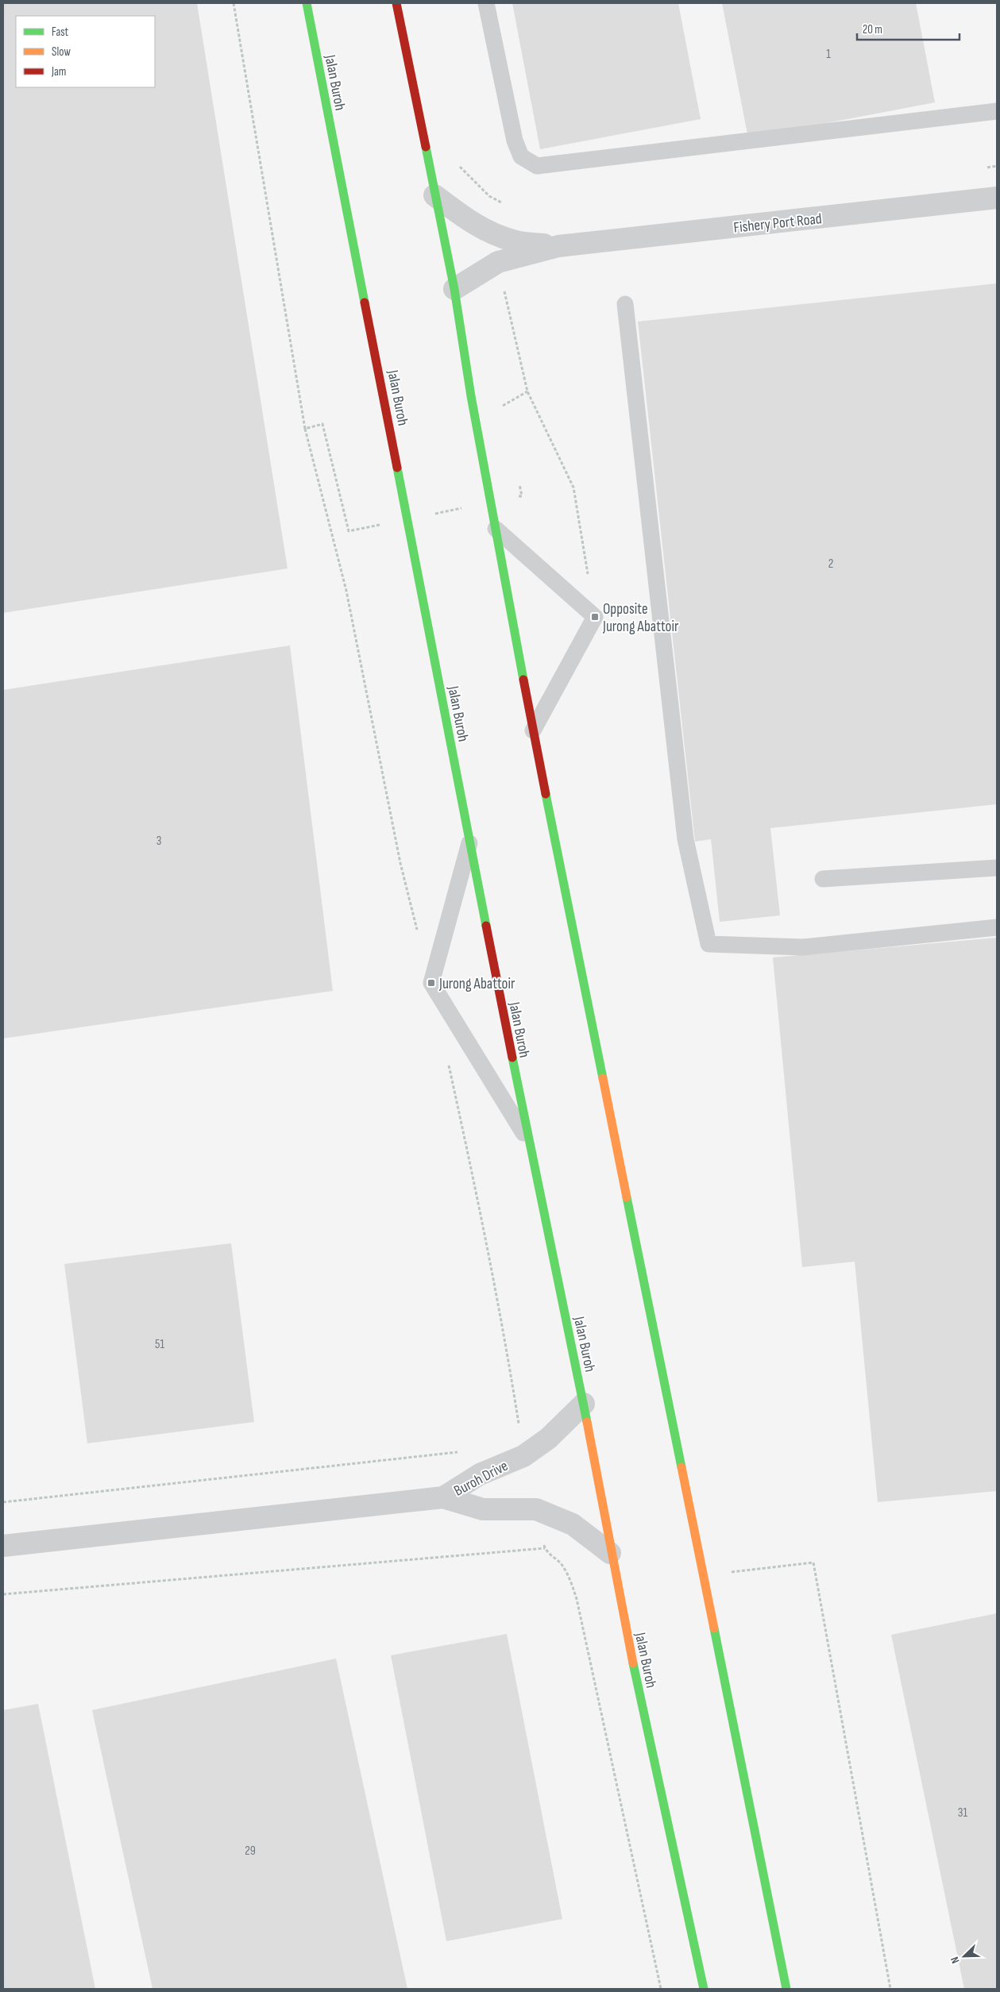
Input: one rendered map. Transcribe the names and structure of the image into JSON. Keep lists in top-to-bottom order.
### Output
{
  "streets": {
    "highway": ["Jalan Buroh"],
    "street": ["Fishery Port Road", "Buroh Drive"]
  },
  "crossings": [
    ["Jalan Buroh", "Buroh Drive"]
  ],
  "places": {
    "transit": ["Opposite Jurong Abattoir", "Jurong Abattoir"]
  },
  "house_numbers": [
    "1",
    "2",
    "3",
    "51",
    "31",
    "29"
  ],
  "legend": ["Fast", "Slow", "Jam"],
  "scale_bar": "20 m",
  "north": "bottom left"
}
